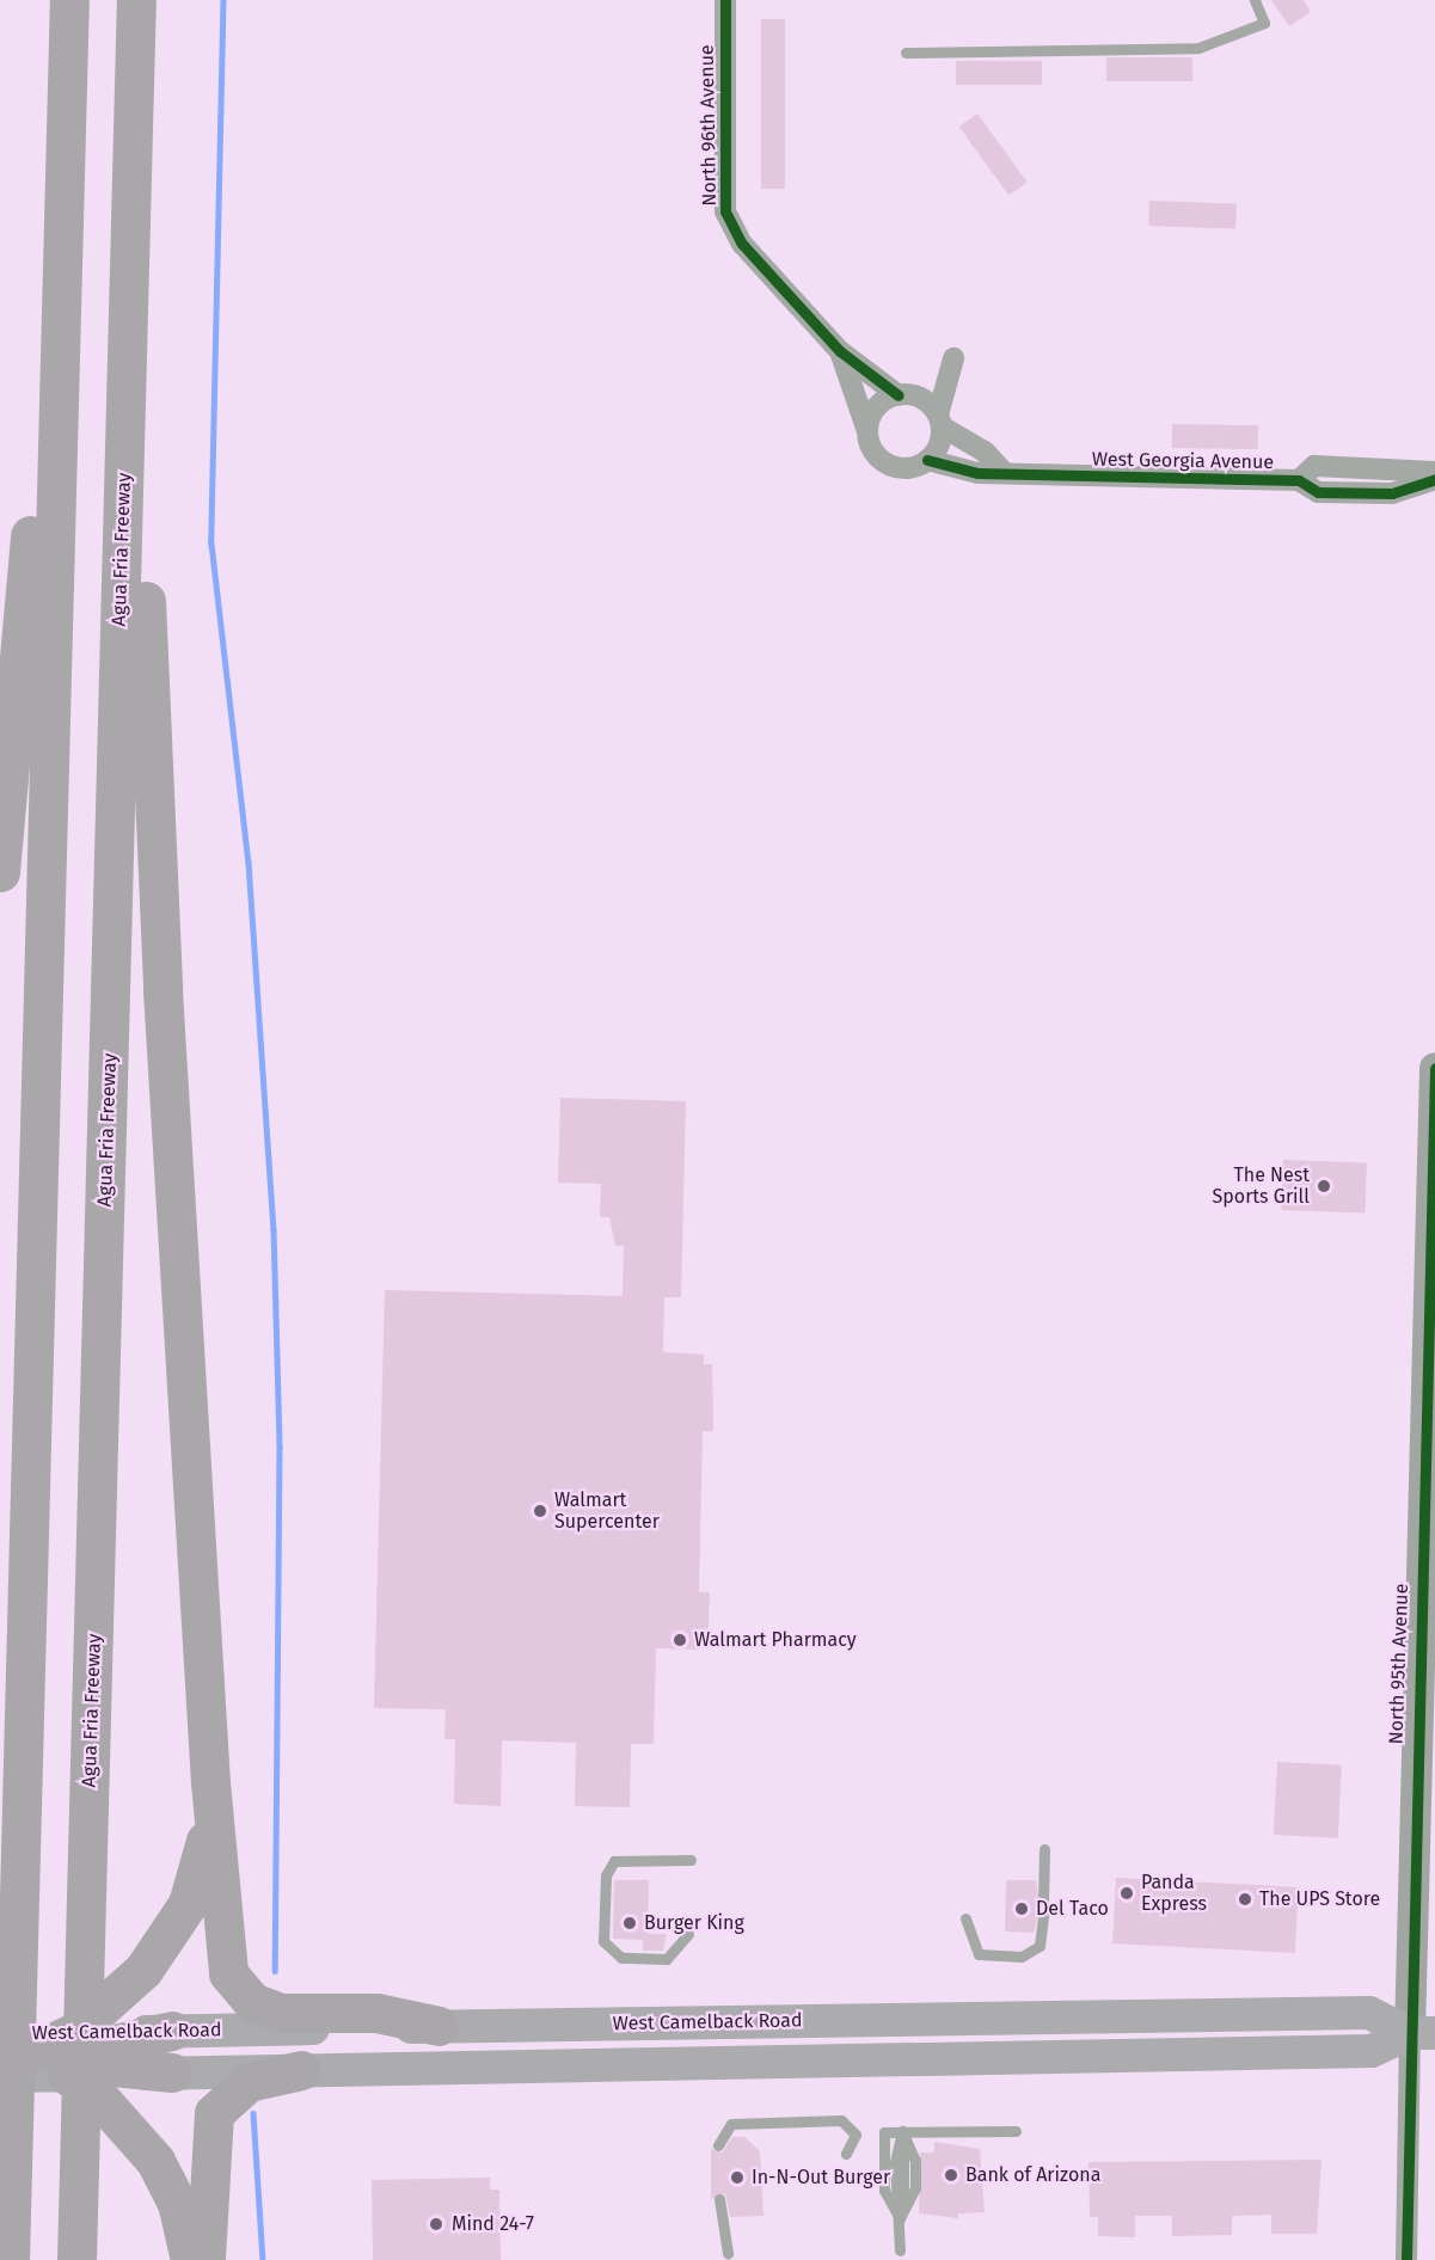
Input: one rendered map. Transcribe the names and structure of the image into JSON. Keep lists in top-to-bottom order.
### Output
{
  "streets": {
    "highway": ["Agua Fria Freeway"],
    "main road": ["West Camelback Road"],
    "street": ["North 96th Avenue", "West Georgia Avenue", "North 95th Avenue"]
  },
  "crossings": [
    ["North 96th Avenue", "West Georgia Avenue"],
    ["North 95th Avenue", "West Camelback Road"]
  ],
  "places": [
    "The Nest Sports Grill",
    "Walmart Supercenter",
    "Walmart Pharmacy",
    "Panda Express",
    "The UPS Store",
    "Del Taco",
    "Burger King",
    "Bank of Arizona",
    "In-N-Out Burger",
    "Mind 24-7"
  ]
}
